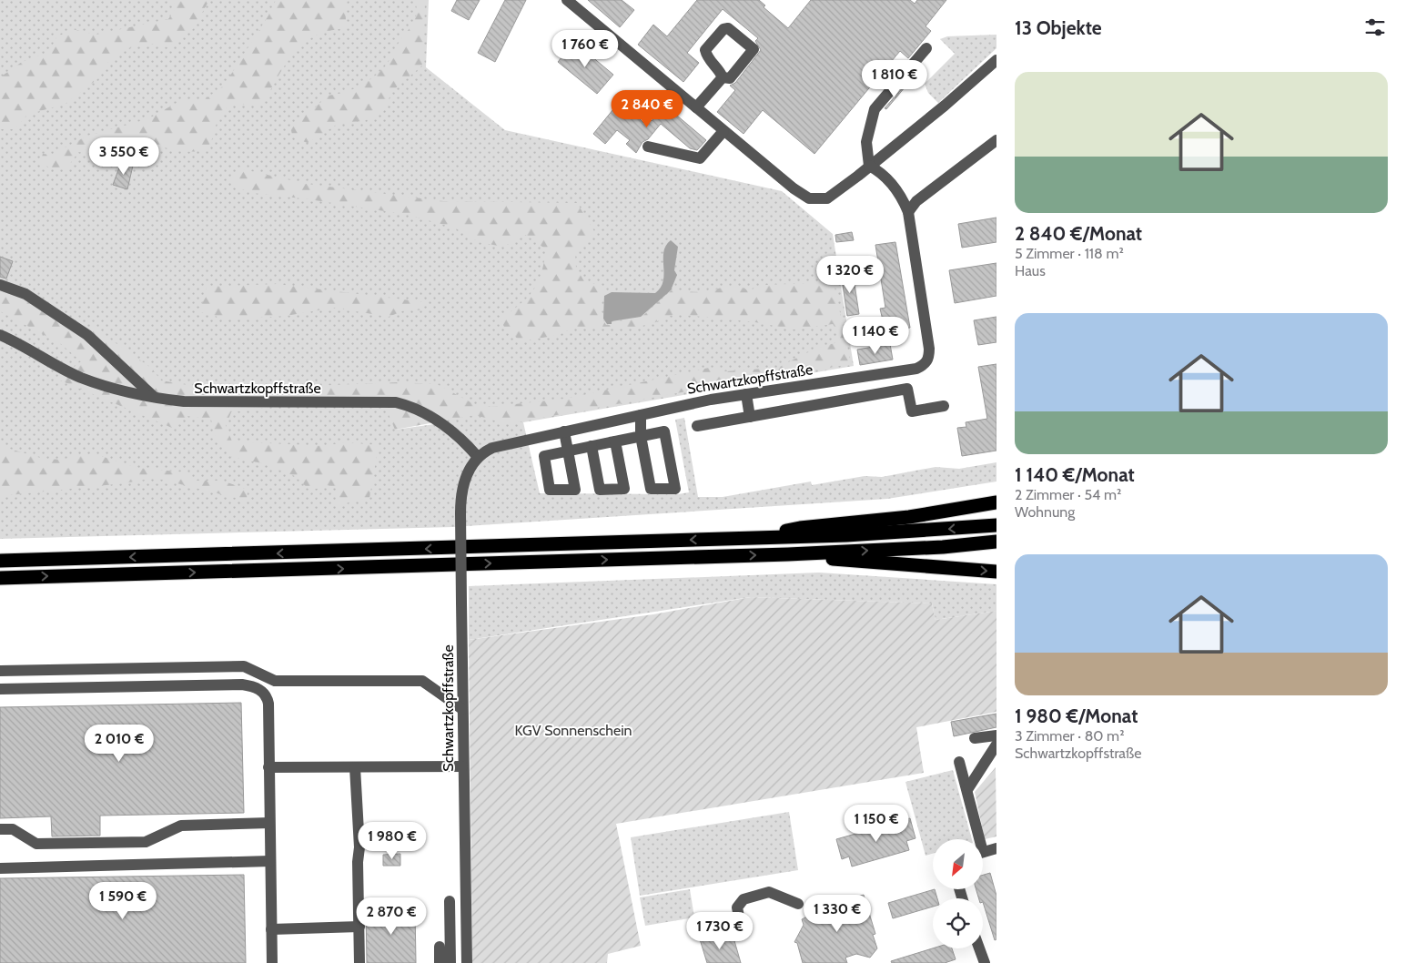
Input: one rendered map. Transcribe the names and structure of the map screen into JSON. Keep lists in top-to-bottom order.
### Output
{
  "streets": {
    "street": ["Schwartzkopffstraße"]
  },
  "parks": ["KGV Sonnenschein"],
  "north": "bottom left",
  "page": {
    "heading": "13 Objekte",
    "price": [
      "1 760 €",
      "1 810 €",
      "2 840 €",
      "3 550 €",
      "1 320 €",
      "1 140 €",
      "2 010 €",
      "1 150 €",
      "1 980 €",
      "1 590 €",
      "1 330 €",
      "2 870 €",
      "1 730 €"
    ],
    "list": [
      {
        "name": "2 840 €/Monat",
        "note": "5 Zimmer · 118 m² · Haus"
      },
      {
        "name": "1 140 €/Monat",
        "note": "2 Zimmer · 54 m² · Wohnung"
      },
      {
        "name": "1 980 €/Monat",
        "note": "3 Zimmer · 80 m² · Schwartzkopffstraße"
      }
    ]
  }
}
